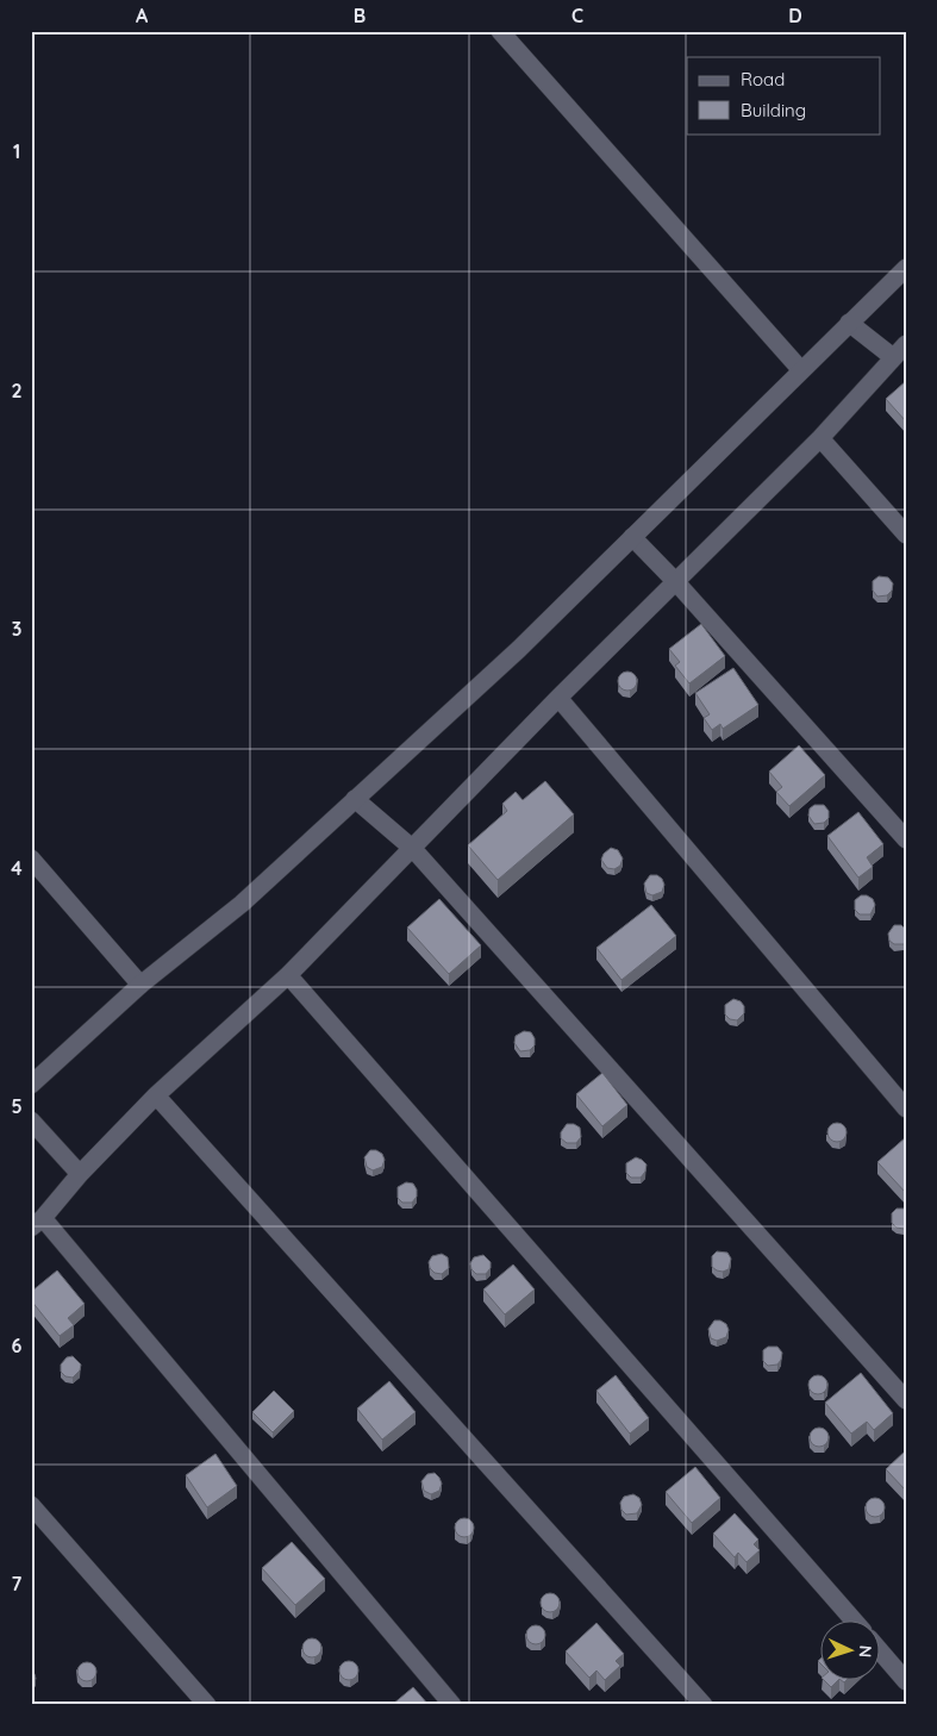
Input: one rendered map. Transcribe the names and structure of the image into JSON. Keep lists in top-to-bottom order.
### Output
{
  "legend": ["Road", "Building"],
  "north": "right",
  "grid": {
    "columns": [
      "A",
      "B",
      "C",
      "D"
    ],
    "rows": [
      "1",
      "2",
      "3",
      "4",
      "5",
      "6",
      "7"
    ]
  }
}
